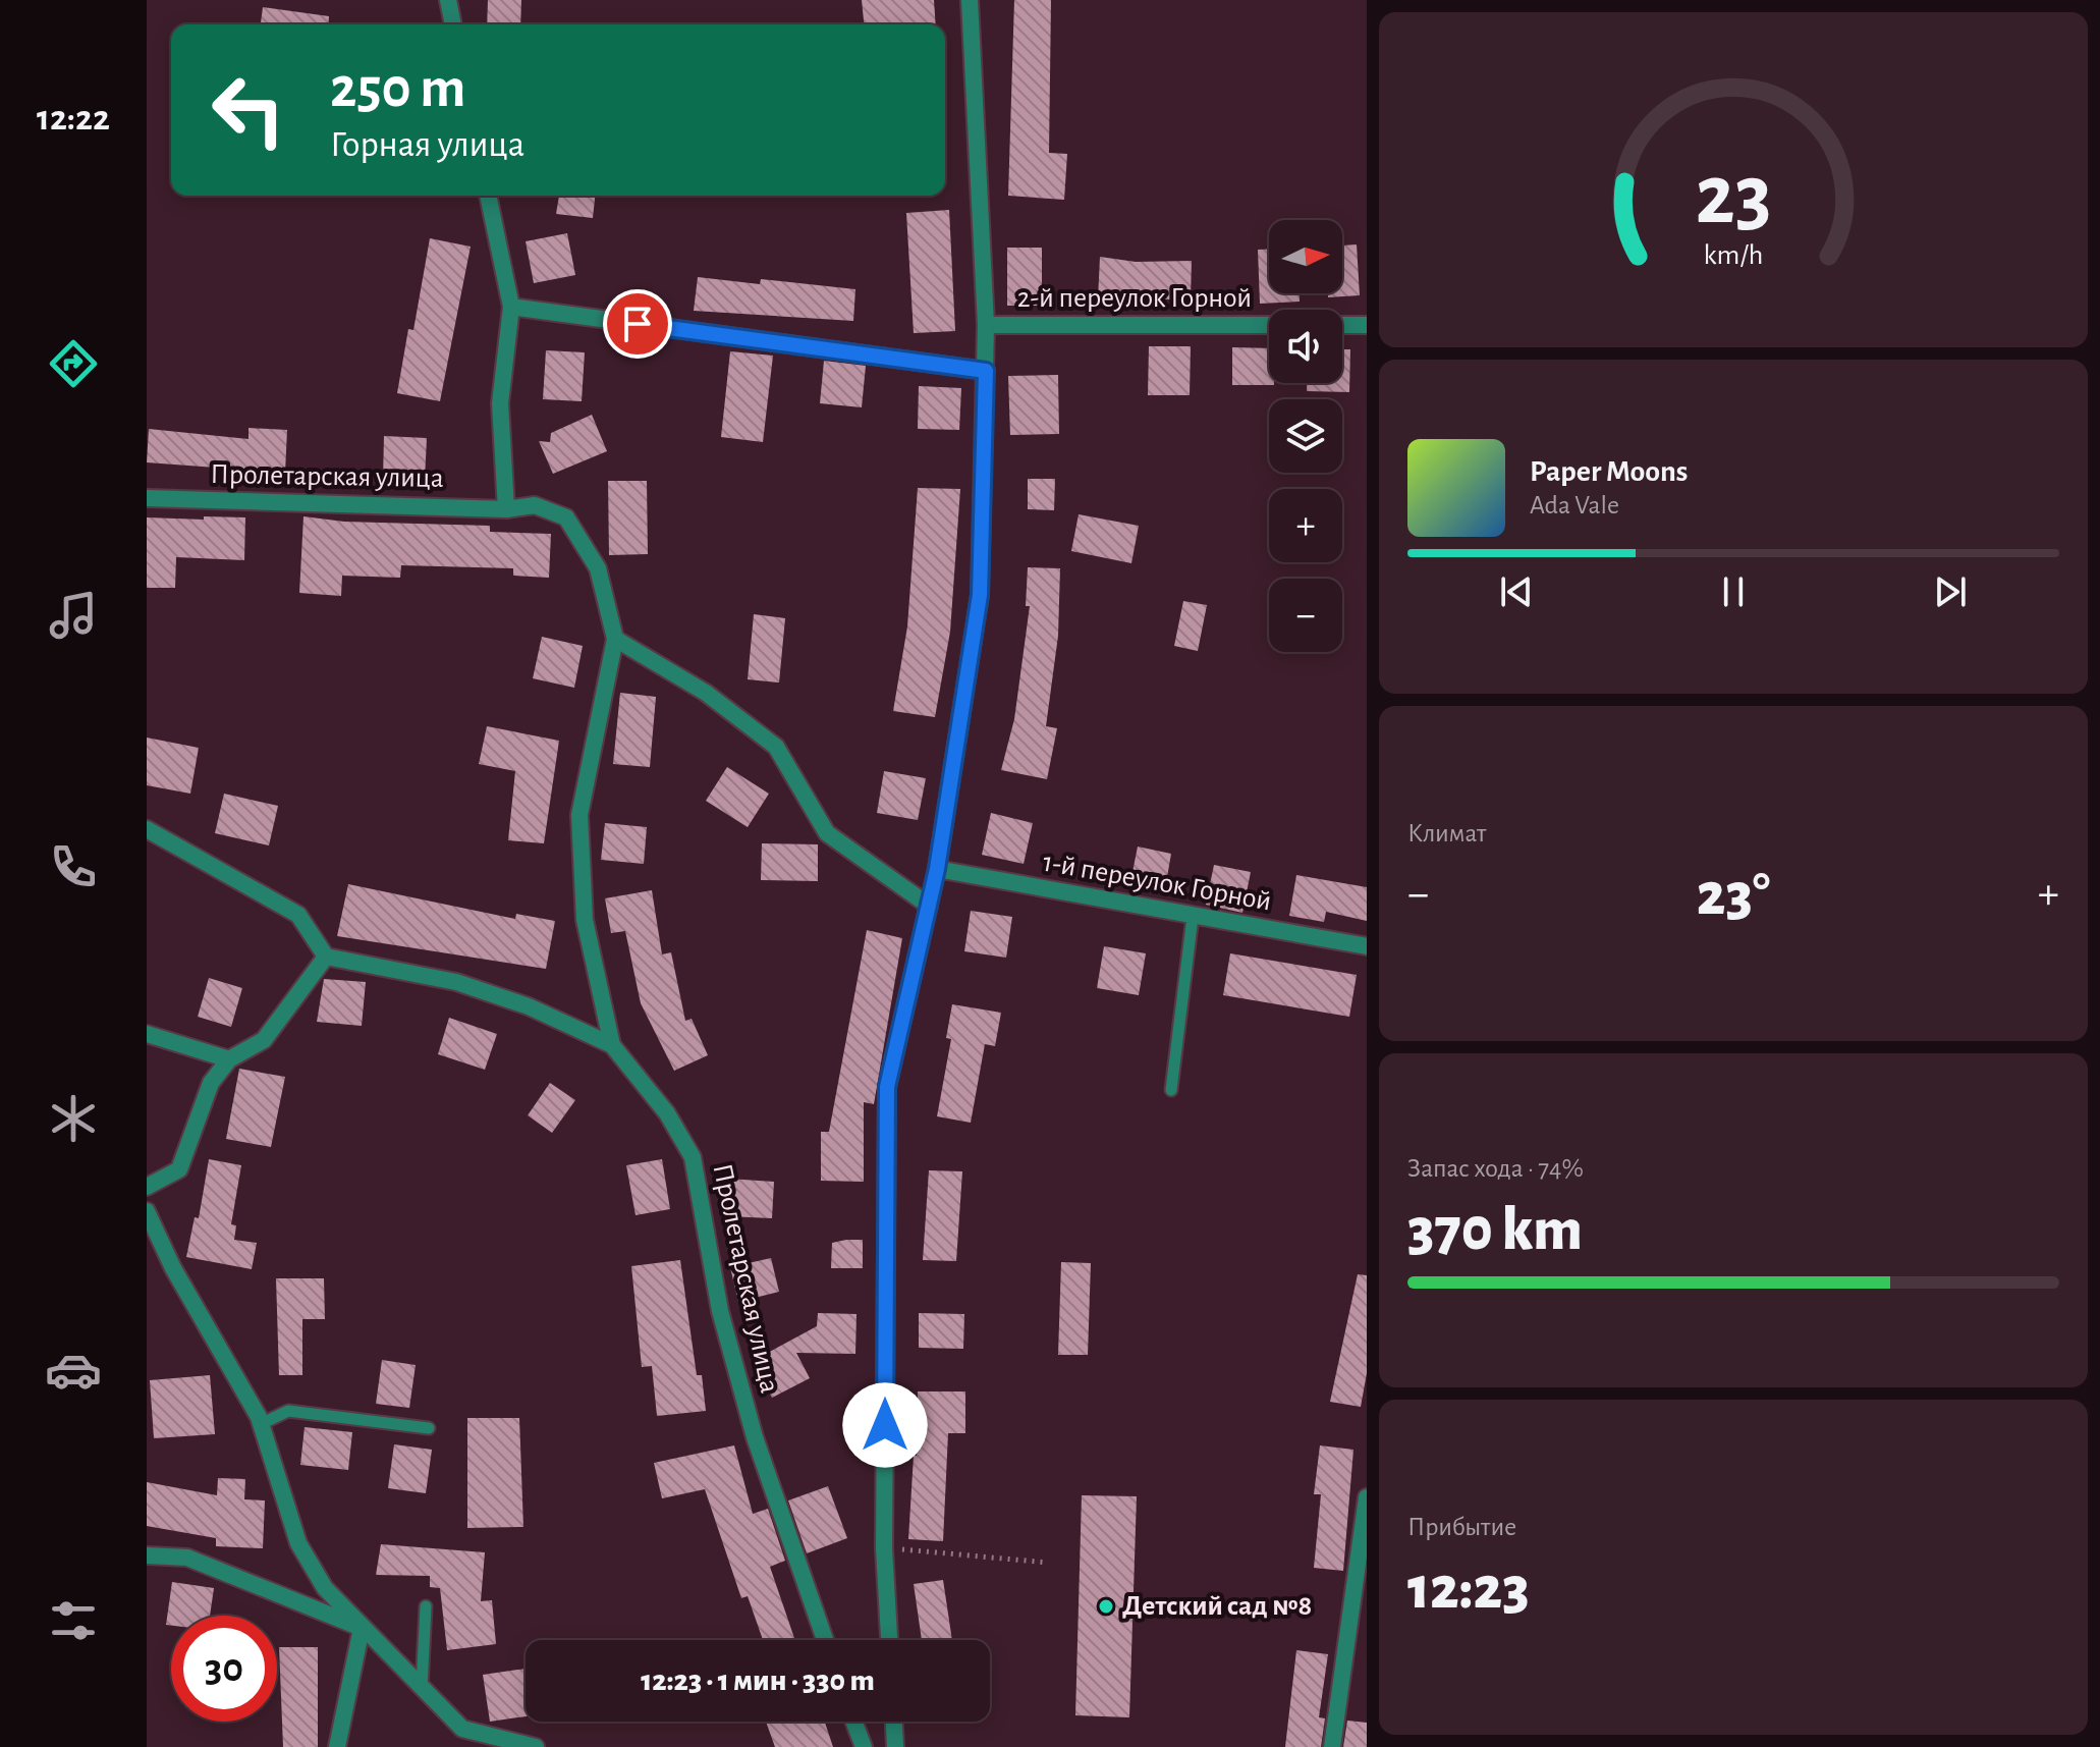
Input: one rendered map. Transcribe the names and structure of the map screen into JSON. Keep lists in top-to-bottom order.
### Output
{
  "streets": {
    "street": ["2-й переулок Горной", "Пролетарская улица", "1-й переулок Горной"]
  },
  "places": ["Детский сад №8"],
  "north": "right",
  "page": {
    "tabs": "12:22",
    "turn": ["250 m", "Горная улица"],
    "map_buttons": ["+", "−"],
    "song": ["Paper Moons", "Ada Vale"],
    "tile": [
      "Климат",
      ["Запас хода · 74%", "370 km"],
      ["Прибытие", "12:23"]
    ],
    "heat": ["−", "23°", "+"],
    "limit": "30",
    "trip": "12:23 · 1 мин · 330 m",
    "gauge": ["23", "km/h"]
  }
}
